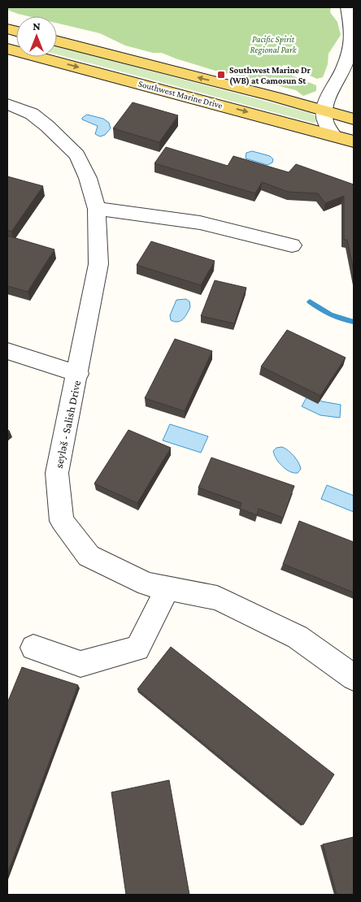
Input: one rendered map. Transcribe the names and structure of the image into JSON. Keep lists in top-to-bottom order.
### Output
{
  "streets": {
    "main road": ["Southwest Marine Drive"],
    "street": ["seyləš - Salish Drive"]
  },
  "parks": ["Pacific Spirit Regional Park"],
  "places": {
    "transit": ["Southwest Marine Dr (WB) at Camosun St"]
  },
  "north": "top"
}
